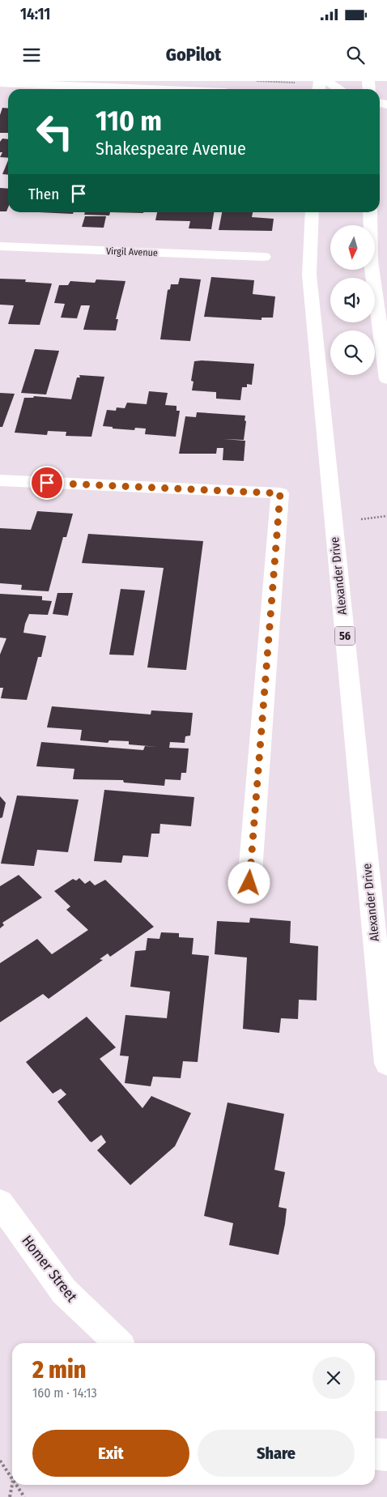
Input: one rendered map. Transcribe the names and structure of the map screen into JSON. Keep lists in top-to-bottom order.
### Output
{
  "streets": {
    "main road": [
      "Virgil Avenue",
      "Alexander Drive",
      "56",
      "Homer Street"
    ]
  },
  "north": "bottom",
  "page": {
    "status": "14:11",
    "header": "GoPilot",
    "turn": ["110 m", "Shakespeare Avenue"],
    "then": "Then",
    "heading": ["2 min", "160 m · 14:13"],
    "buttons": ["Exit", "Share"]
  }
}
